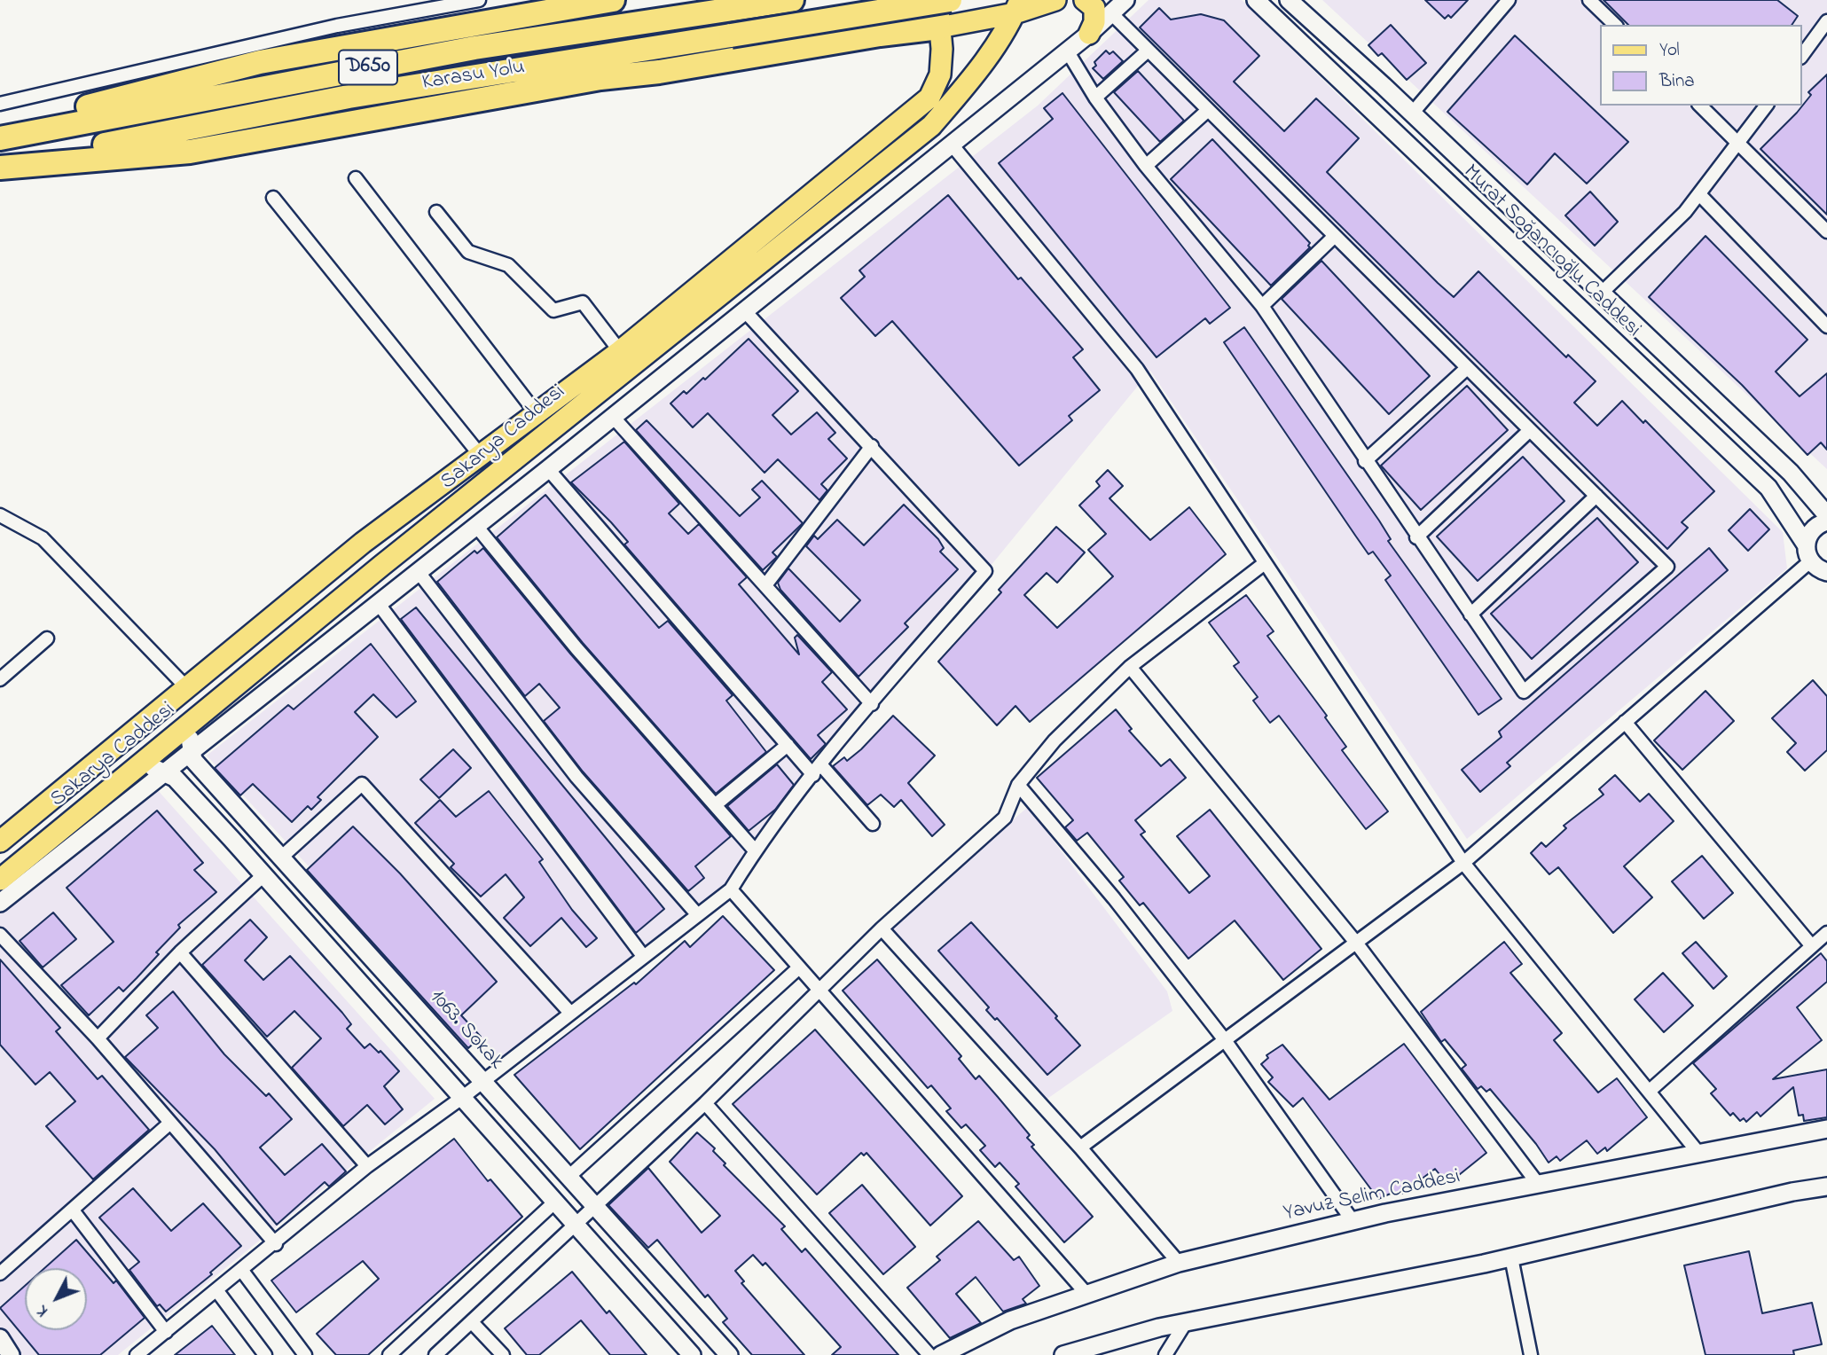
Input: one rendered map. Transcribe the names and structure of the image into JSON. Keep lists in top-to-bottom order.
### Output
{
  "streets": {
    "highway": ["D650", "Karasu Yolu"],
    "main road": [
      "Murat Soğancıoğlu Caddesi",
      "Sakarya Caddesi",
      "1063. Sokak",
      "Yavuz Selim Caddesi"
    ]
  },
  "crossings": [
    ["Sakarya Caddesi", "1063. Sokak"]
  ],
  "legend": ["Yol", "Bina"],
  "north": "bottom left"
}
